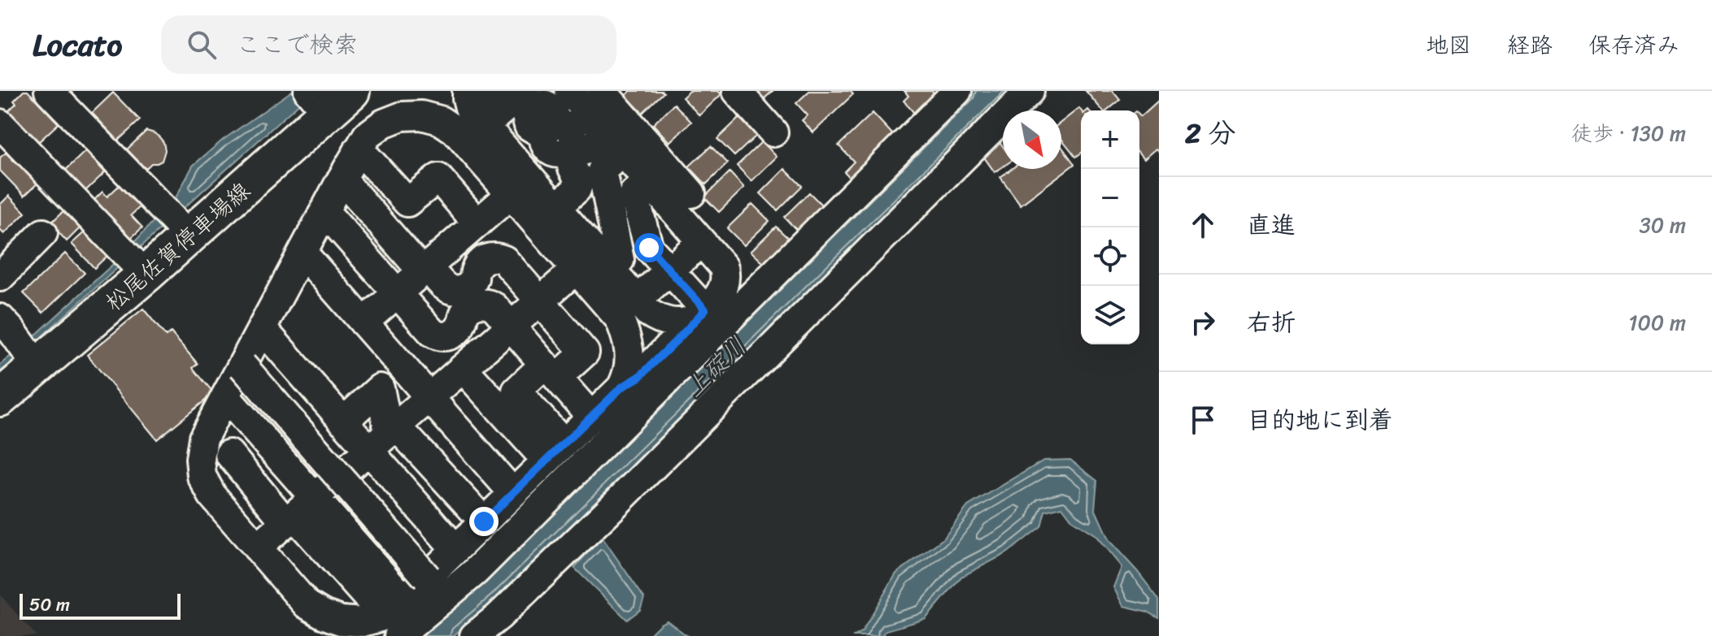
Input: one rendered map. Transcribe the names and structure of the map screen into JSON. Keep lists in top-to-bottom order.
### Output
{
  "streets": {
    "main road": ["松尾佐賀停車場線"]
  },
  "water": ["上碇川"],
  "scale_bar": "50 m",
  "north": "bottom right",
  "page": {
    "header": "Locato",
    "search": "ここで検索",
    "nav": ["地図", "経路", "保存済み"],
    "heading": ["2 分", "徒歩 · 130 m"],
    "map_buttons": ["+", "−"],
    "list": [
      ["直進", "30 m"],
      ["右折", "100 m"],
      "目的地に到着"
    ],
    "scale": "50 m"
  }
}
